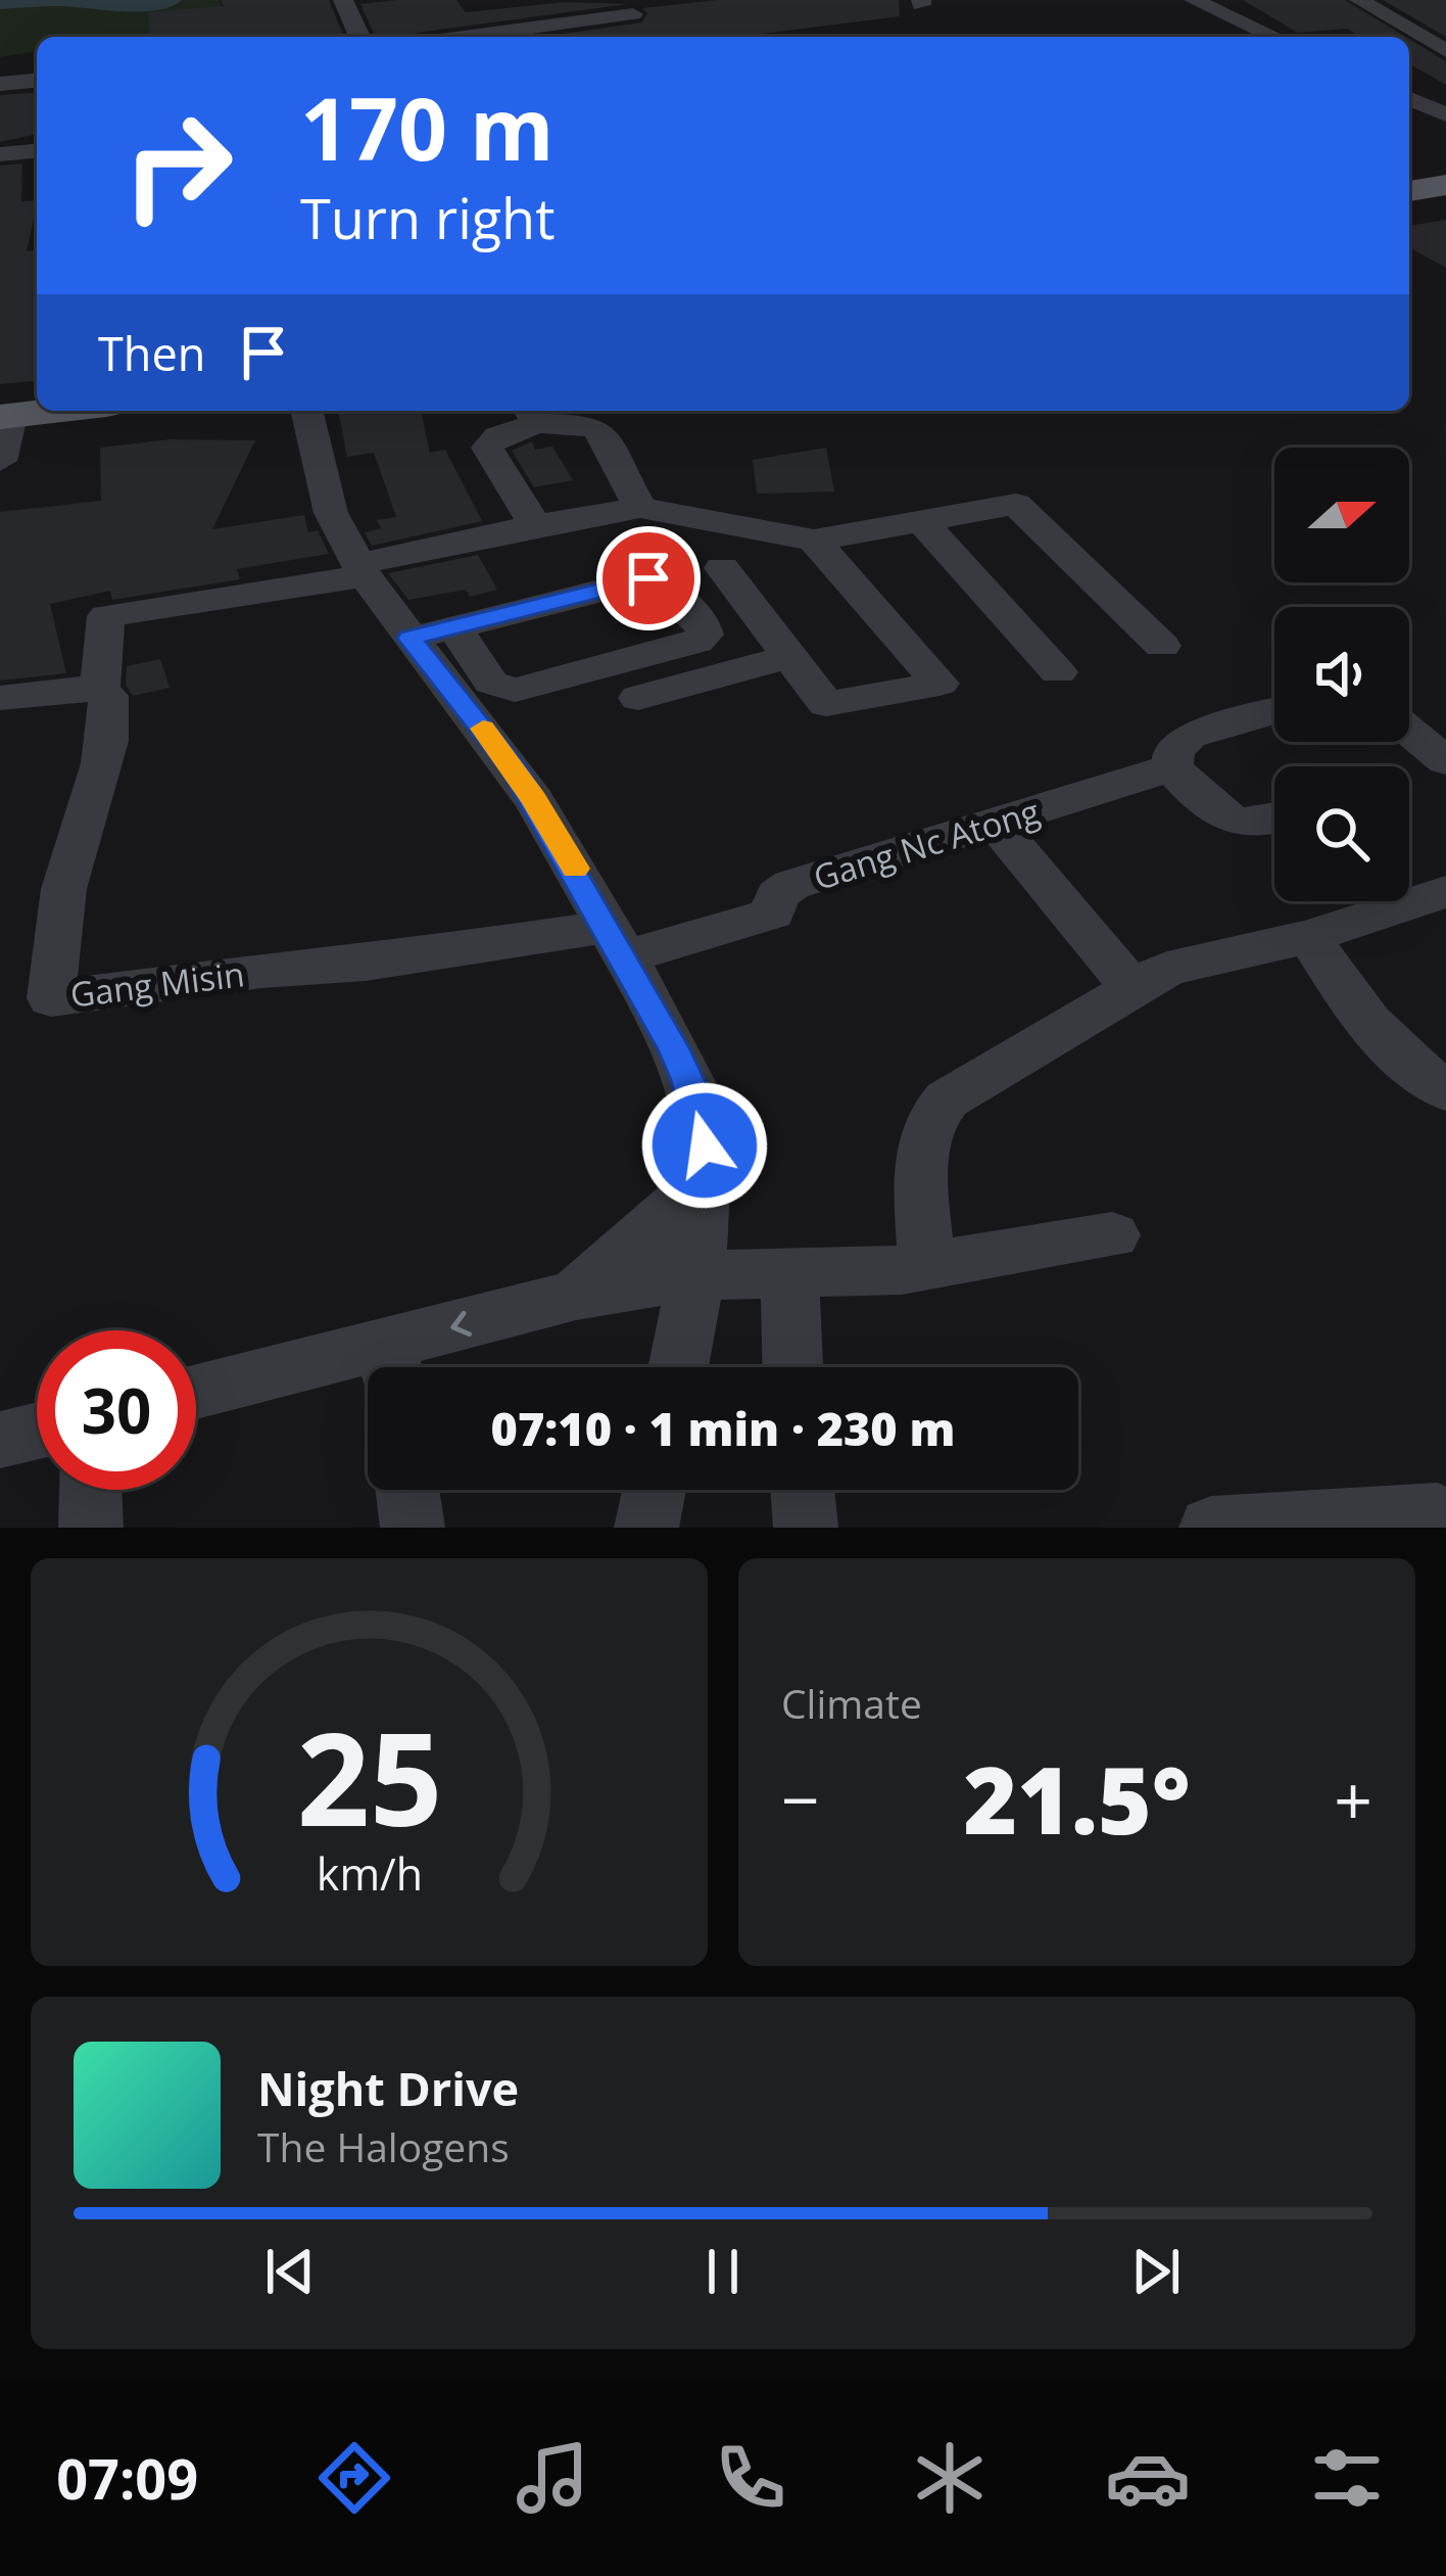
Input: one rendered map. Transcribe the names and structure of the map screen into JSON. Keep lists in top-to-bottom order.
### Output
{
  "streets": {
    "street": ["Gang Nc Atong", "Gang Misin"]
  },
  "crossings": [
    ["Gang Nc Atong", "Gang Misin"]
  ],
  "north": "right",
  "page": {
    "turn": ["170 m", "Turn right"],
    "then": "Then",
    "limit": "30",
    "trip": "07:10 · 1 min · 230 m",
    "tile": "Climate",
    "heat": ["−", "21.5°", "+"],
    "song": ["Night Drive", "The Halogens"],
    "tabs": "07:09",
    "gauge": ["25", "km/h"]
  }
}
